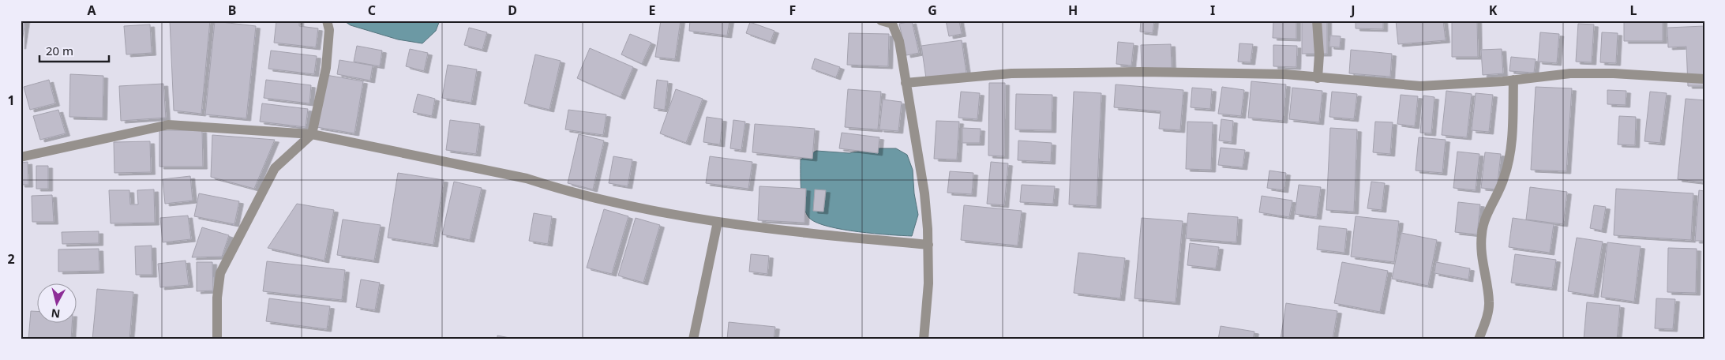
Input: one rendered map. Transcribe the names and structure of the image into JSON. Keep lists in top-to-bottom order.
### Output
{
  "scale_bar": "20 m",
  "north": "bottom",
  "grid": {
    "columns": [
      "A",
      "B",
      "C",
      "D",
      "E",
      "F",
      "G",
      "H",
      "I",
      "J",
      "K",
      "L"
    ],
    "rows": ["1", "2"]
  }
}
